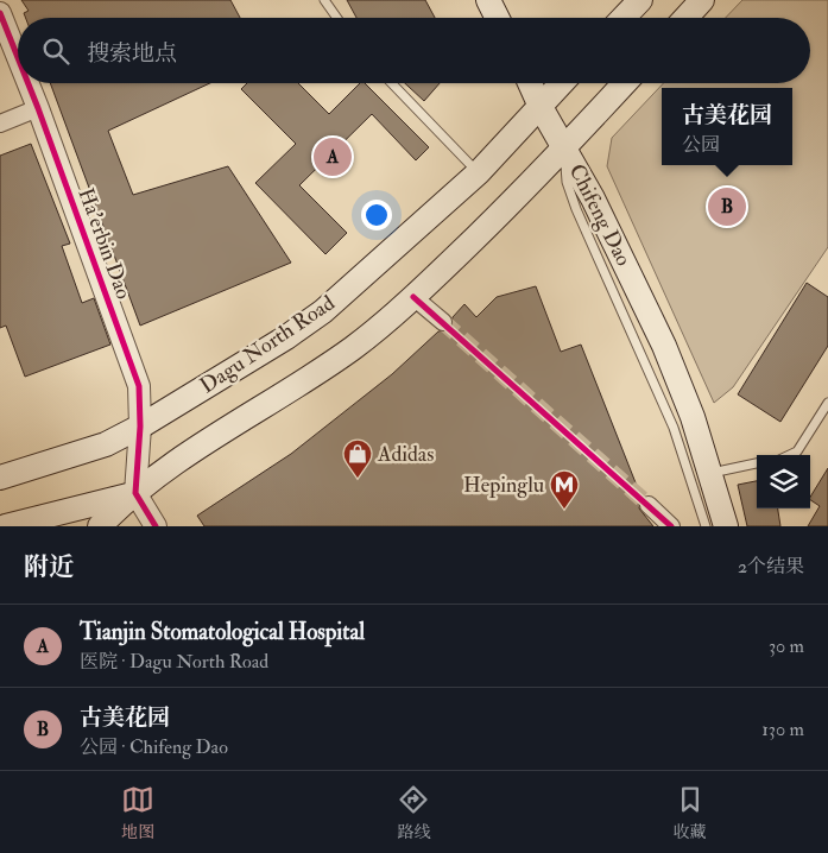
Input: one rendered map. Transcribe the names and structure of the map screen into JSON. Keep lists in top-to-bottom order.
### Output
{
  "streets": {
    "main road": ["Chifeng Dao", "Dagu North Road"],
    "street": ["Ha'erbin Dao"]
  },
  "crossings": [
    ["Ha'erbin Dao", "Dagu North Road"]
  ],
  "places": {
    "shop": ["Adidas"],
    "metro station": ["Hepinglu"]
  },
  "page": {
    "search": "搜索地点",
    "popup": ["古美花园", "公园"],
    "pins": ["A", "B"],
    "heading": ["附近", "2个结果"],
    "list": [
      {
        "mark": "A",
        "name": "Tianjin Stomatological Hospital",
        "note": "医院 · Dagu North Road",
        "value": "30 m"
      },
      {
        "mark": "B",
        "name": "古美花园",
        "note": "公园 · Chifeng Dao",
        "value": "130 m"
      }
    ],
    "nav": ["地图", "路线", "收藏"]
  }
}
